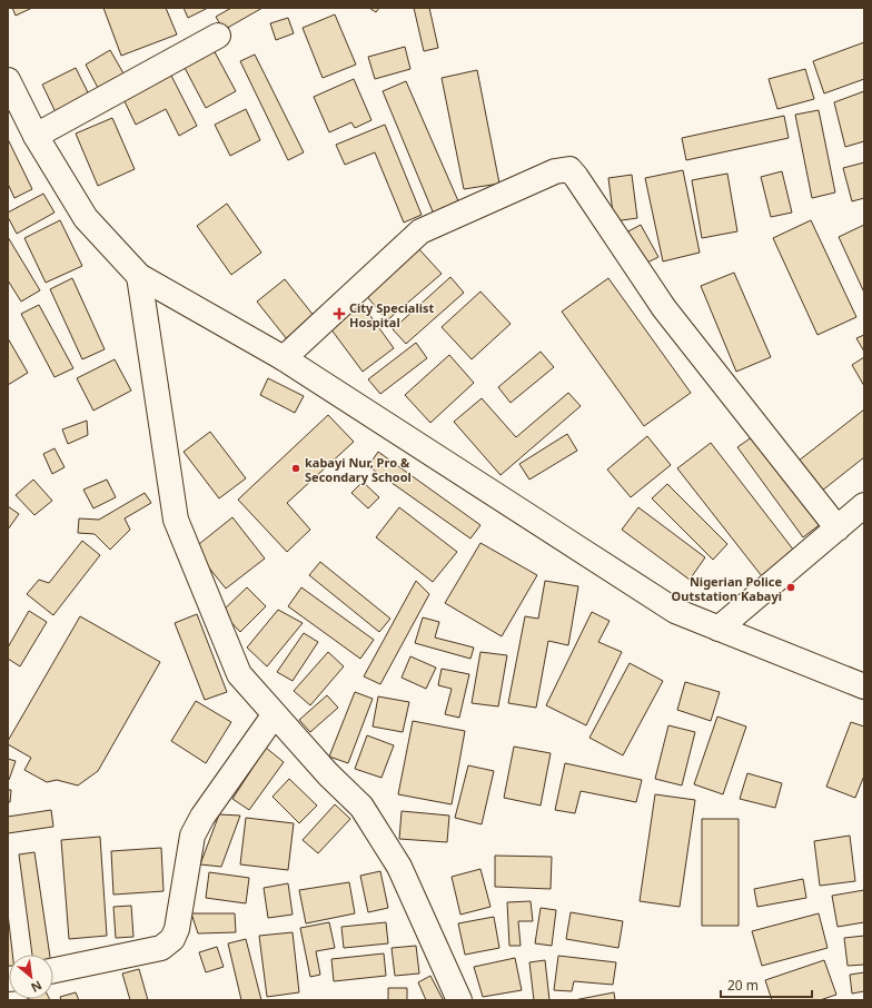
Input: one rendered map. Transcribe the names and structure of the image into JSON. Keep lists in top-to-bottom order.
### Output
{
  "places": {
    "health": ["City Specialist Hospital"],
    "other": ["kabayi Nur, Pro & Secondary School", "Nigerian Police Outstation Kabayi"]
  },
  "scale_bar": "20 m",
  "north": "bottom right"
}
